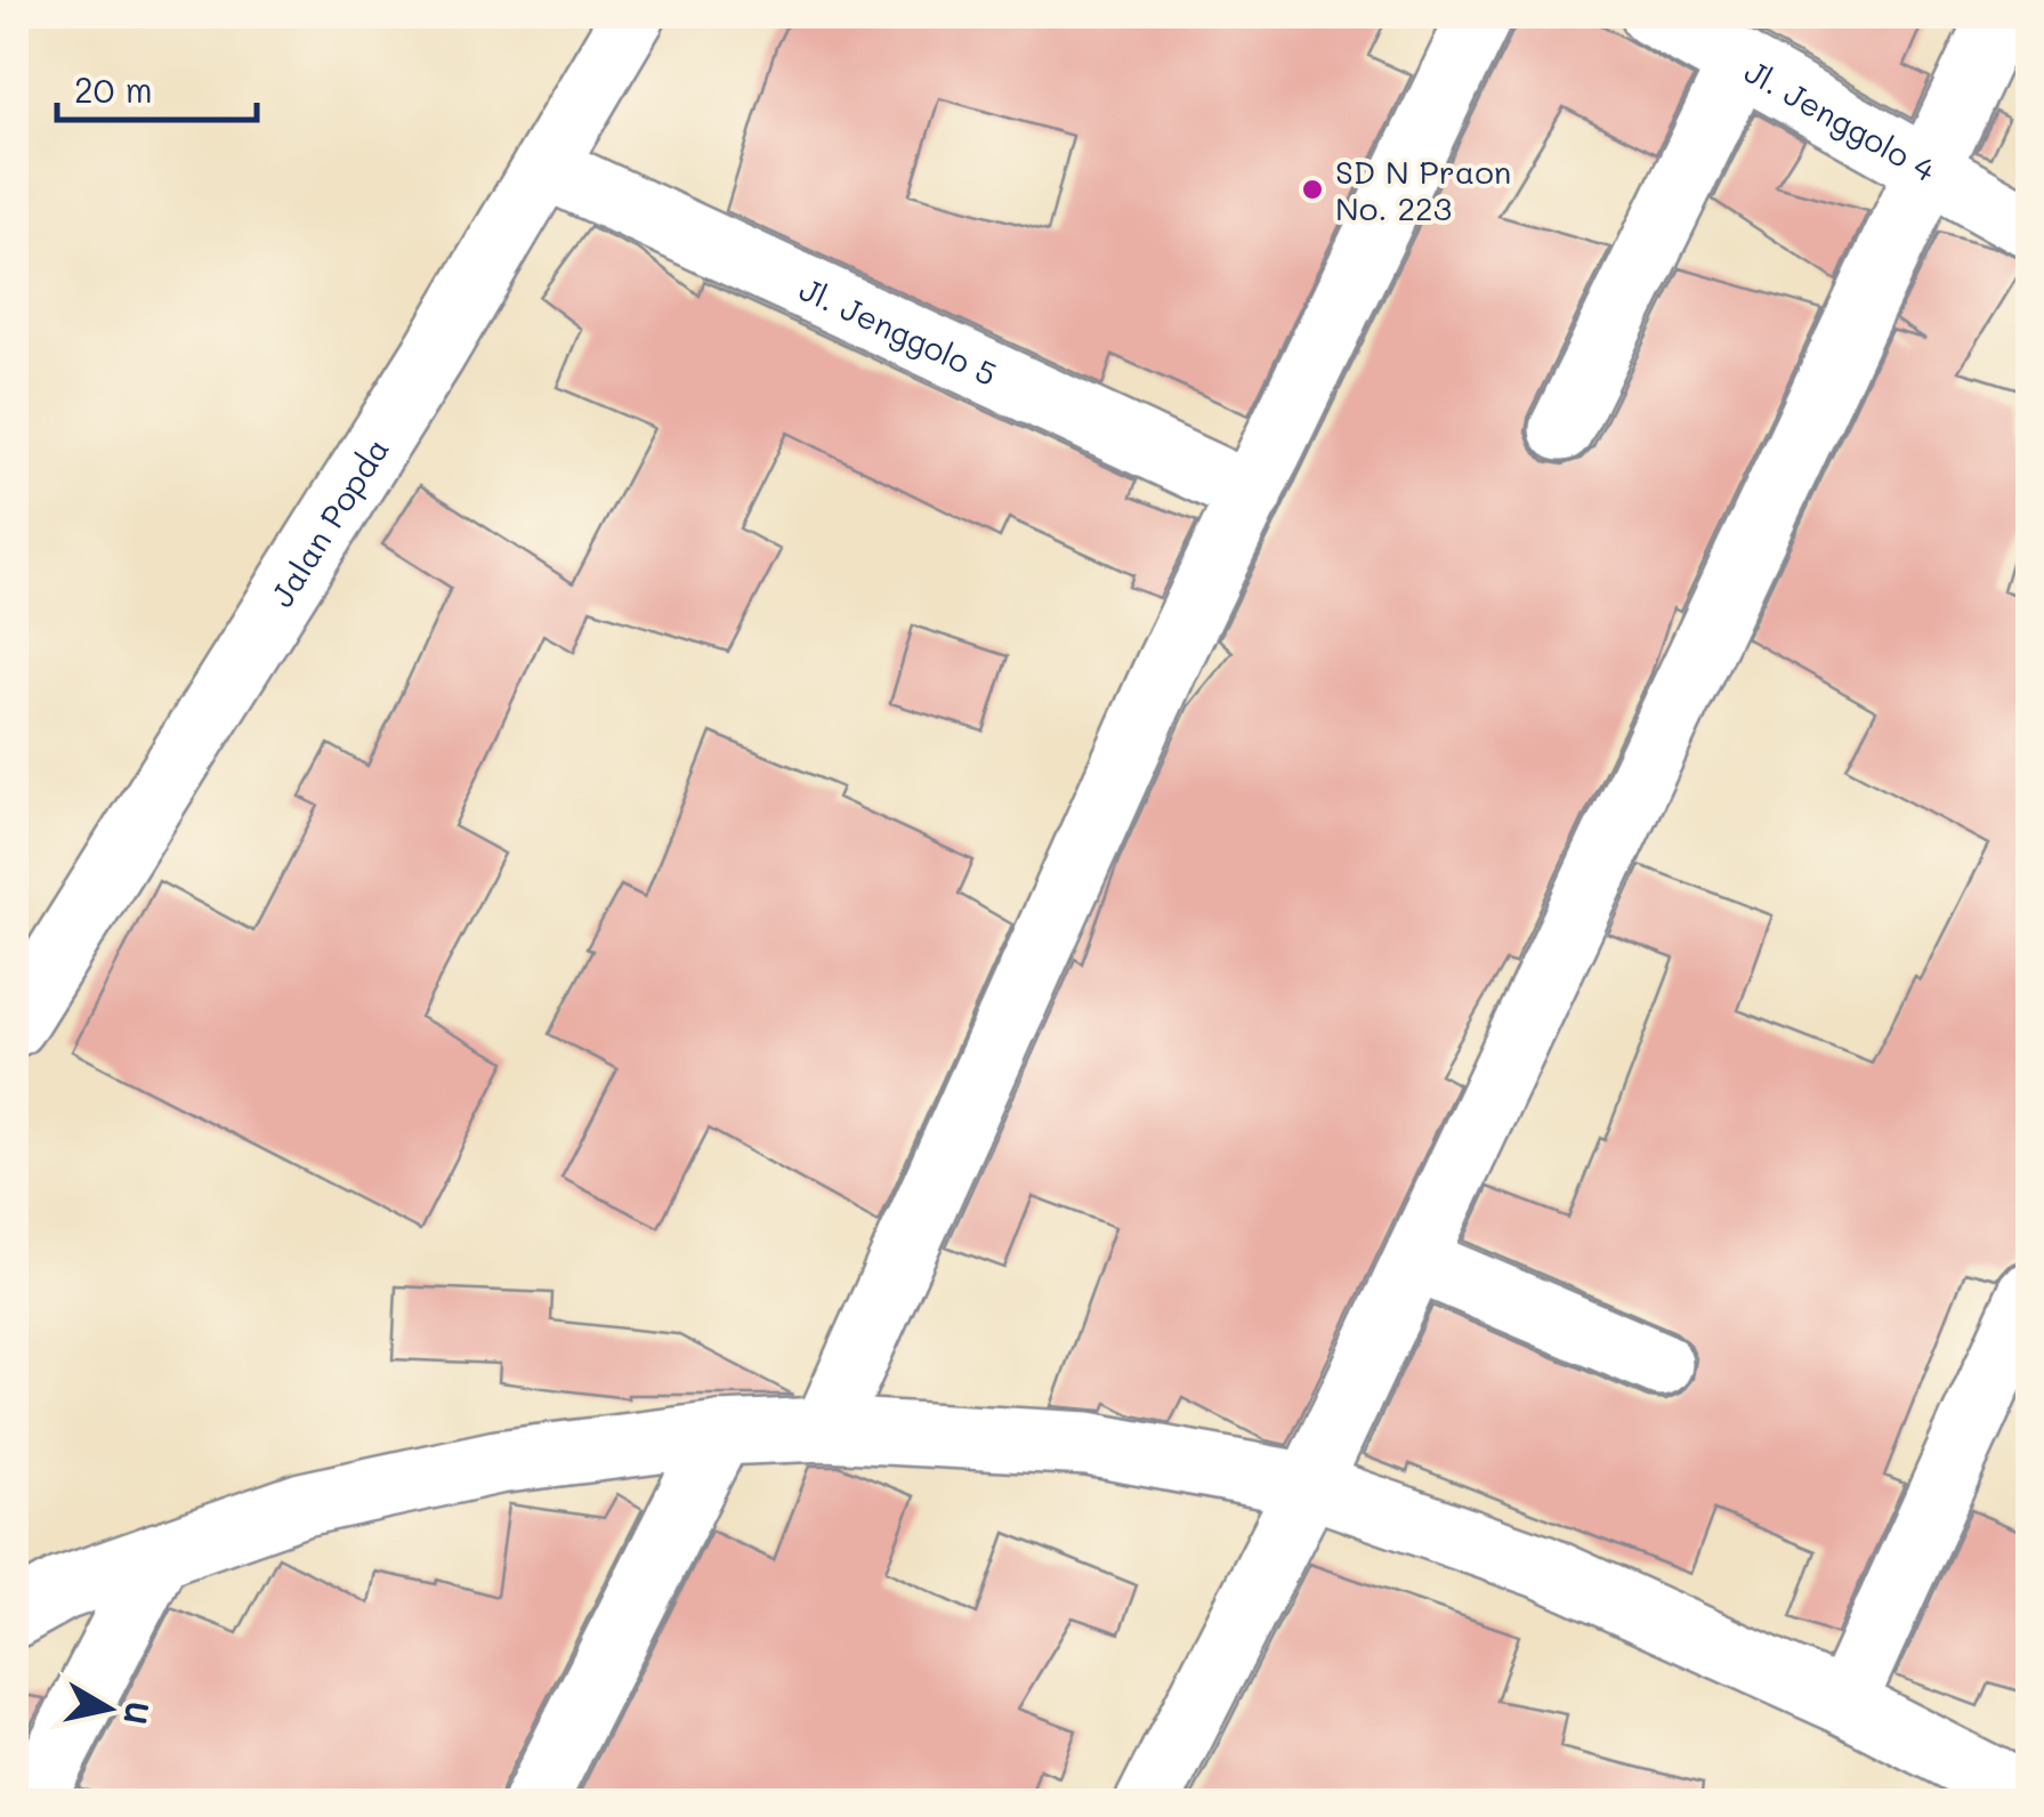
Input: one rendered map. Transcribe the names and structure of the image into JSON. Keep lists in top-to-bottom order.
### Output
{
  "streets": {
    "street": ["Jl. Jenggolo 4", "Jl. Jenggolo 5", "Jalan Popda"]
  },
  "crossings": [
    ["Jl. Jenggolo 5", "Jalan Popda"]
  ],
  "places": ["SD N Praon No. 223"],
  "scale_bar": "20 m",
  "north": "right"
}
